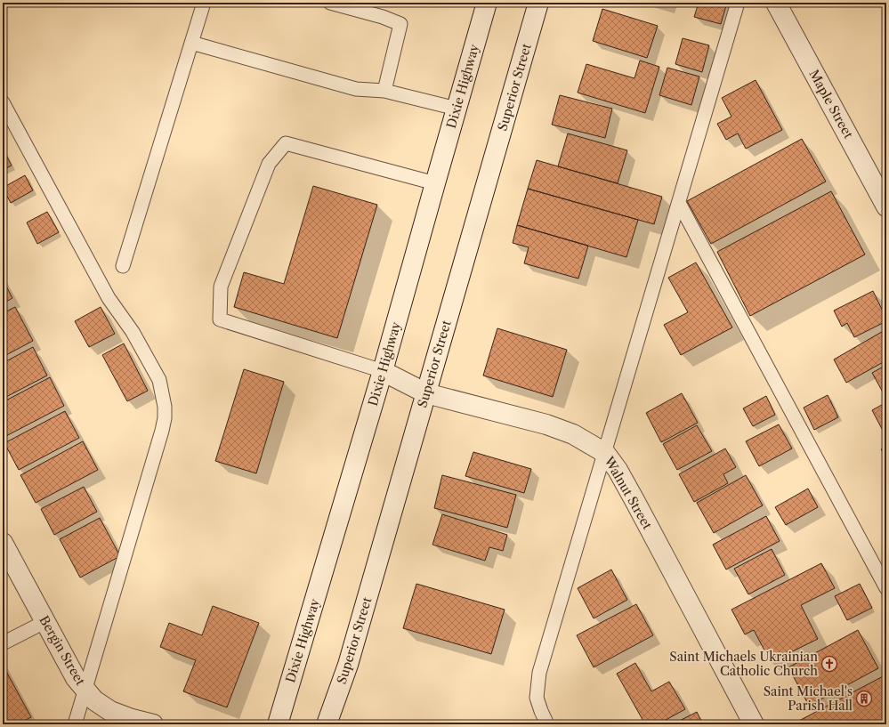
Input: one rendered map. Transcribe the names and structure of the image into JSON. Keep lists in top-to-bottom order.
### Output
{
  "streets": {
    "main road": [
      "Dixie Highway",
      "Superior Street",
      "Maple Street",
      "Walnut Street",
      "Bergin Street"
    ]
  },
  "crossings": [
    ["Dixie Highway", "Walnut Street"],
    ["Superior Street", "Walnut Street"]
  ],
  "places": {
    "church": ["Saint Michaels Ukrainian Catholic Church"],
    "building": ["Saint Michael's Parish Hall"]
  }
}
